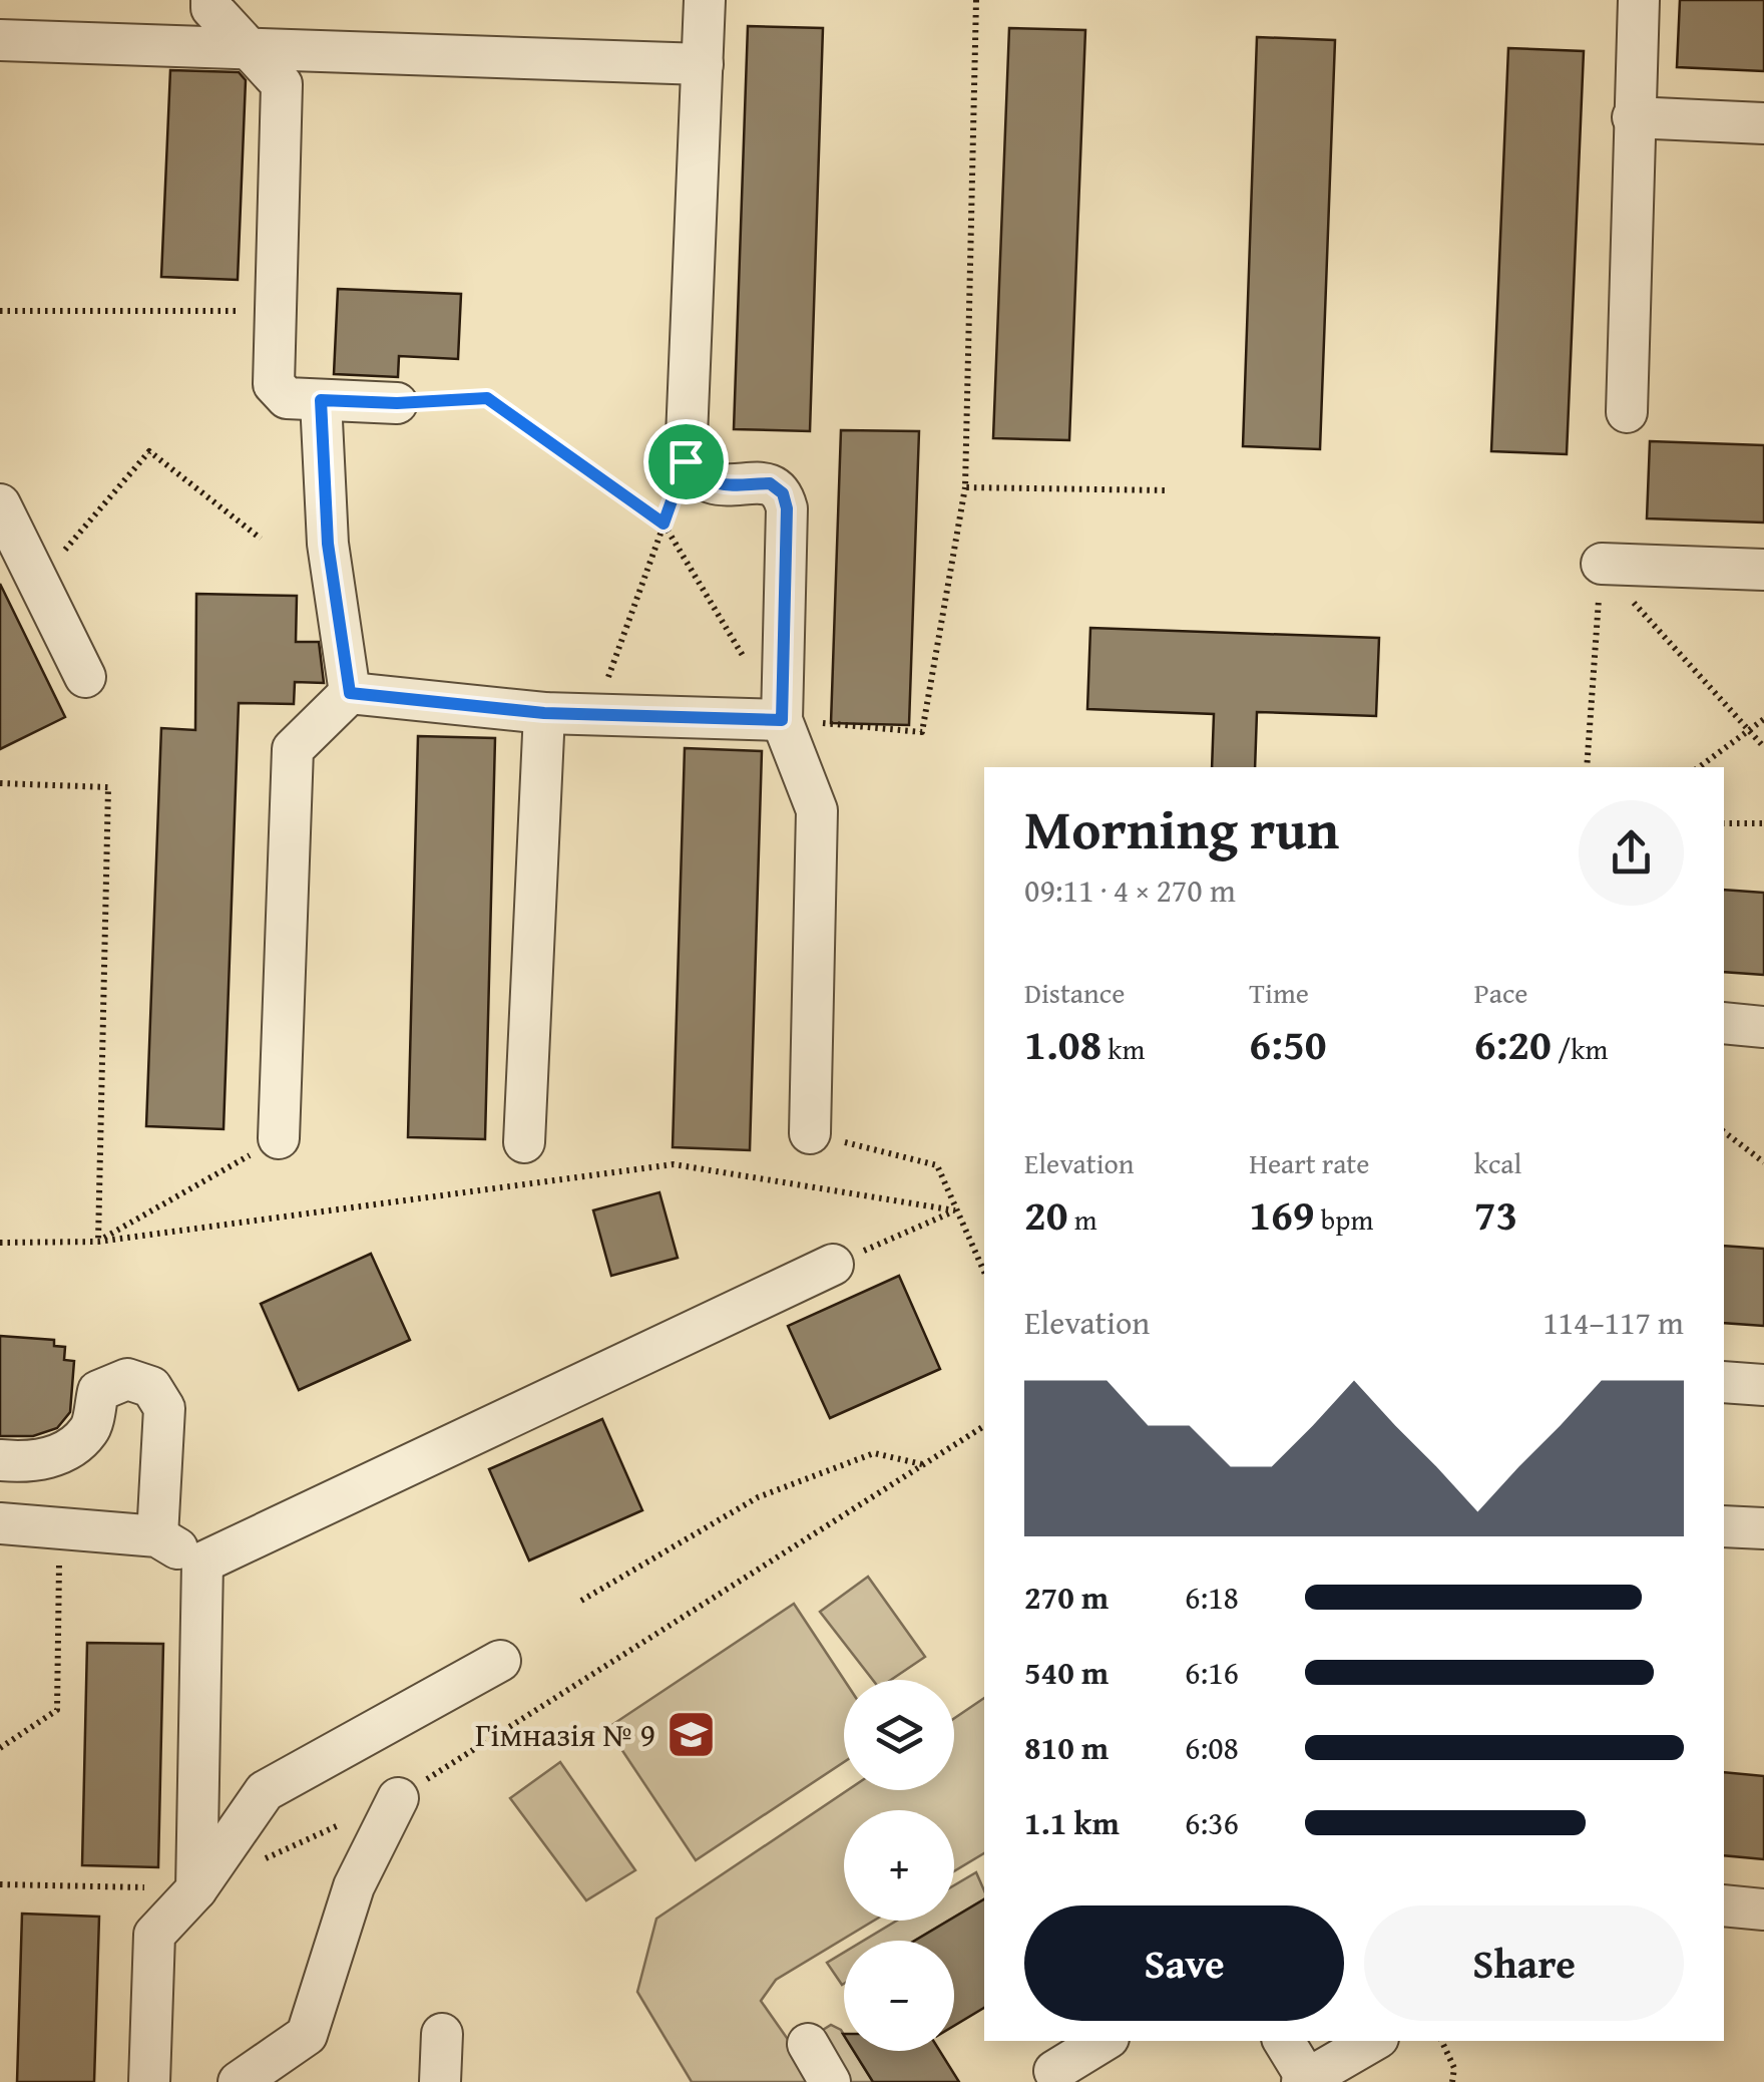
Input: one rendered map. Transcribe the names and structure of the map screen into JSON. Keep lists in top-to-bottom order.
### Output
{
  "places": {
    "school or university": ["Гімназія № 9"]
  },
  "page": {
    "heading": ["Morning run", "09:11 · 4 × 270 m"],
    "stats": [
      ["Distance", "1.08 km"],
      ["Time", "6:50"],
      ["Pace", "6:20 /km"],
      ["Elevation", "20 m"],
      ["Heart rate", "169 bpm"],
      ["kcal", "73"]
    ],
    "chart": ["Elevation", "114–117 m"],
    "list": [
      {
        "name": "270 m",
        "note": "6:18"
      },
      {
        "name": "540 m",
        "note": "6:16"
      },
      {
        "name": "810 m",
        "note": "6:08"
      },
      {
        "name": "1.1 km",
        "note": "6:36"
      }
    ],
    "map_buttons": ["+", "−"],
    "buttons": ["Save", "Share"]
  }
}
